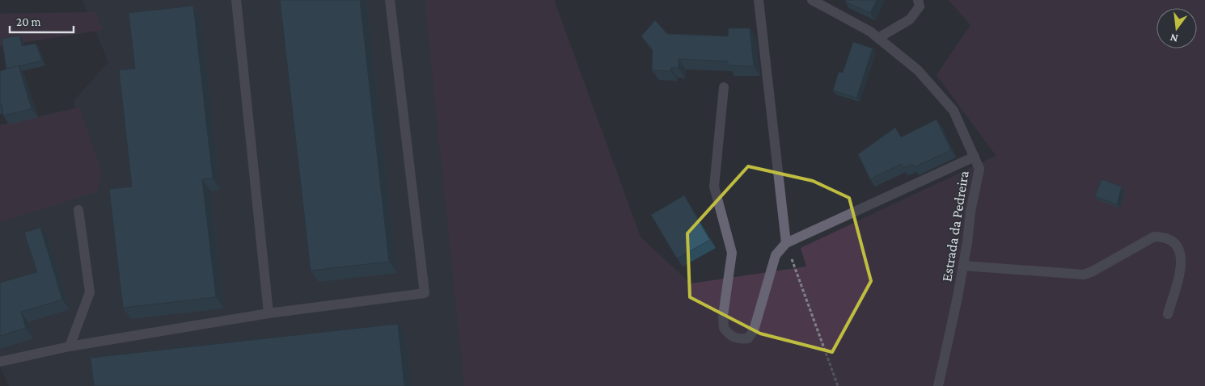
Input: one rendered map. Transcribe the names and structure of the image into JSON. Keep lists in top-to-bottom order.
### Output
{
  "streets": {
    "street": ["Estrada da Pedreira"]
  },
  "scale_bar": "20 m",
  "north": "bottom"
}
